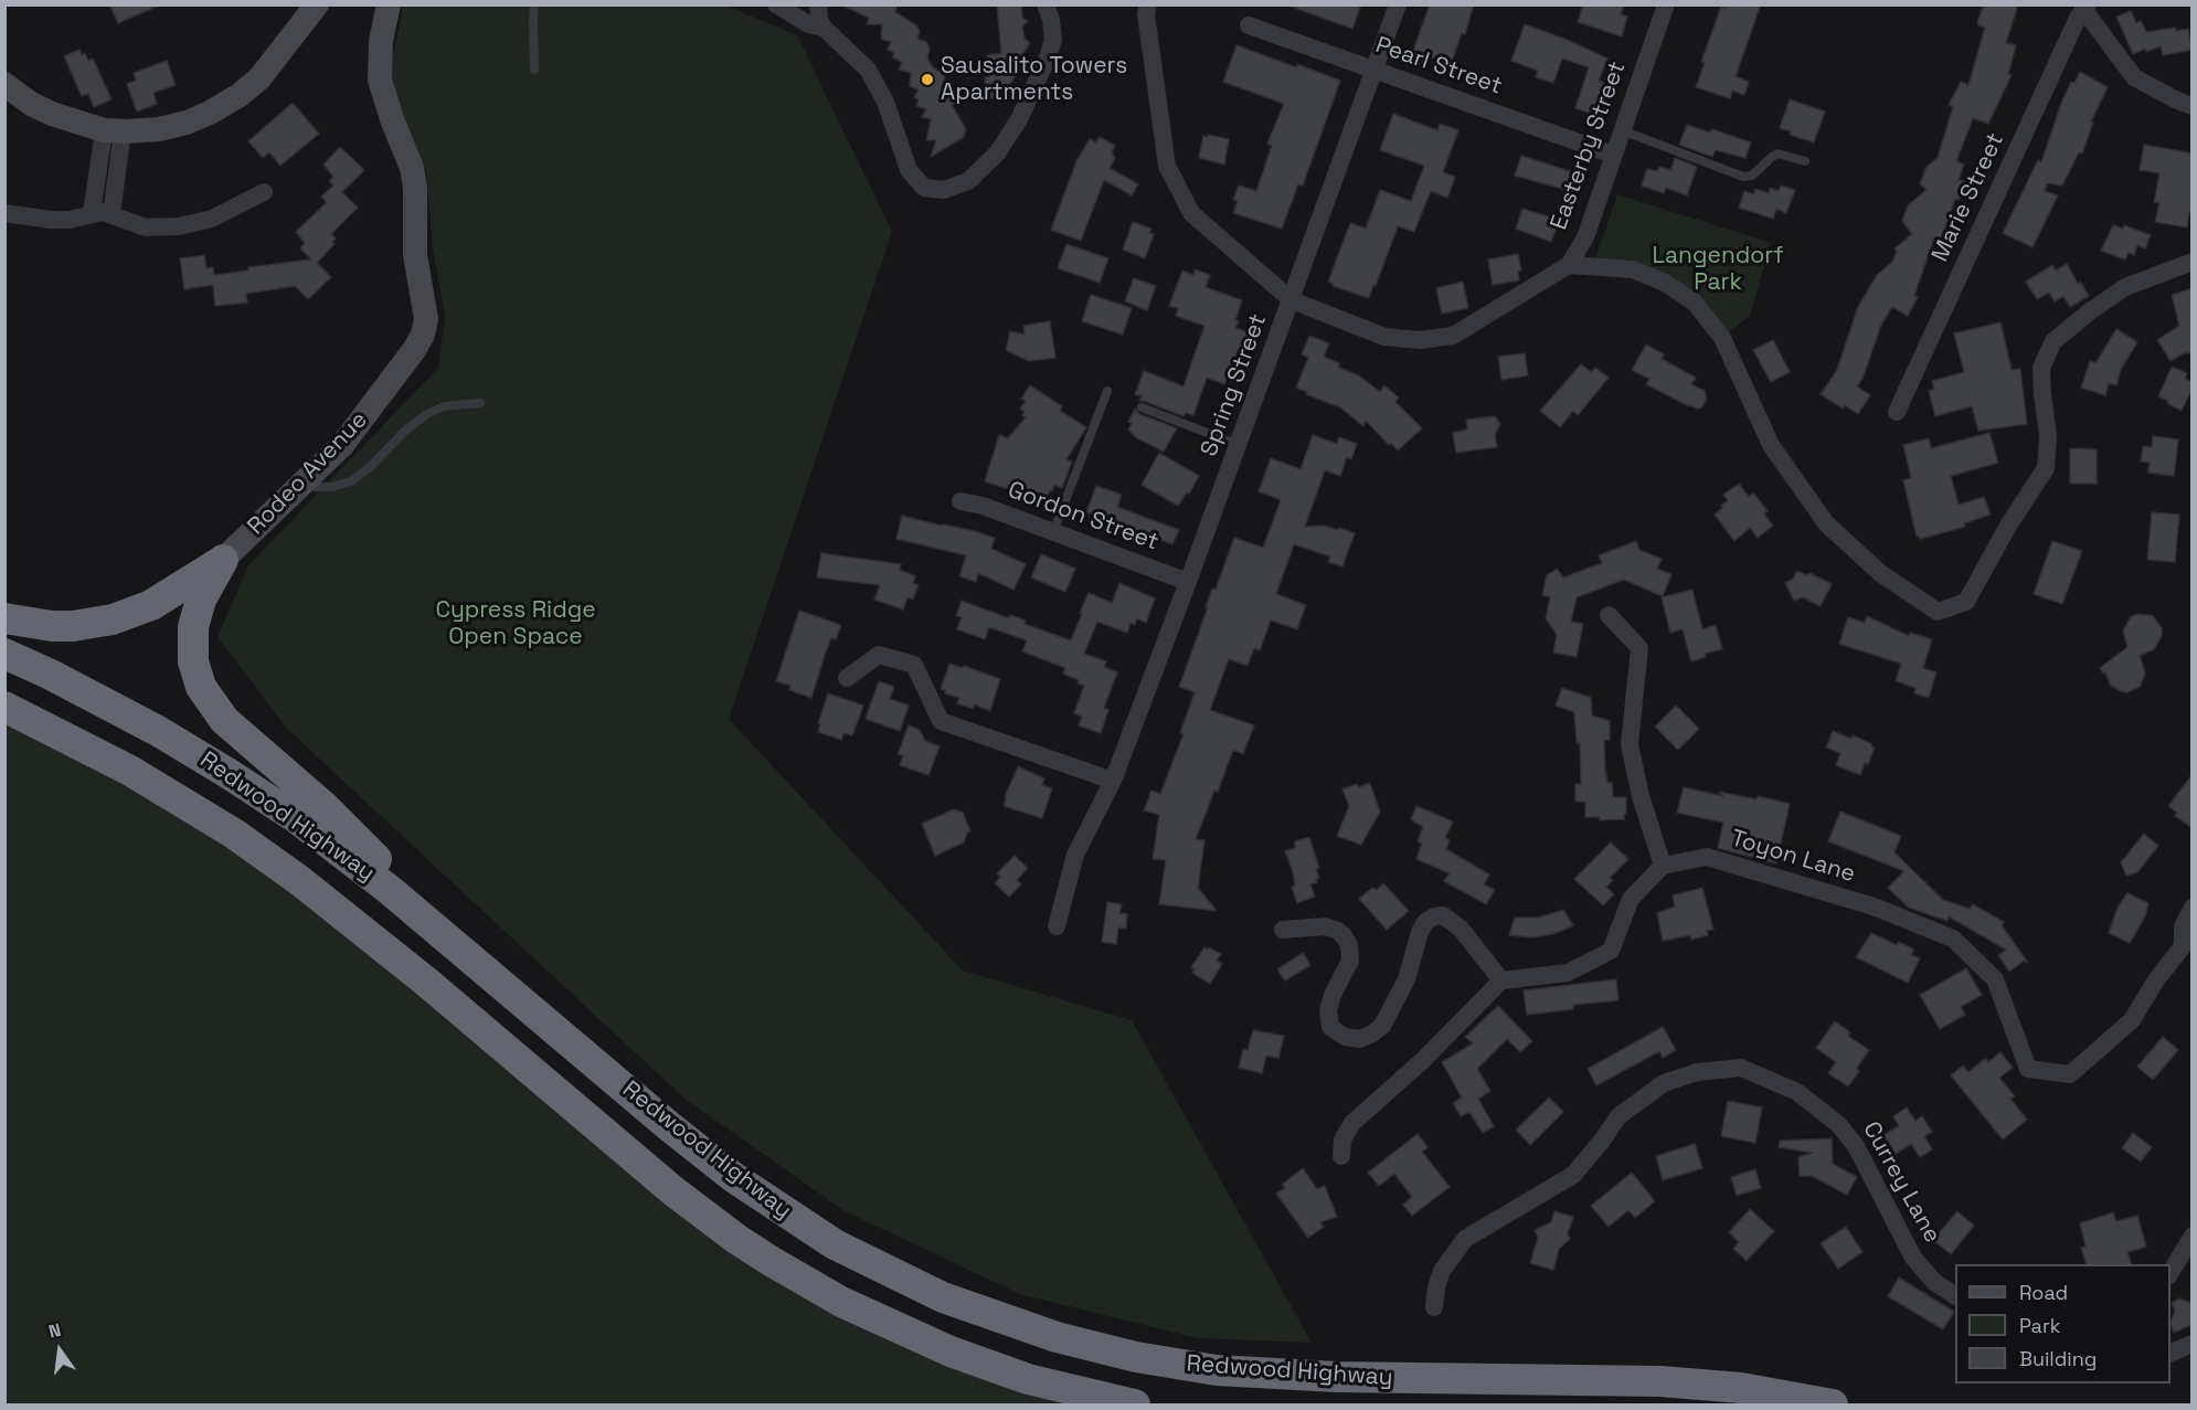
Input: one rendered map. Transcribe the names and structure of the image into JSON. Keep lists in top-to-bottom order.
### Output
{
  "streets": {
    "highway": ["Redwood Highway"],
    "street": [
      "Pearl Street",
      "Easterby Street",
      "Marie Street",
      "Spring Street",
      "Rodeo Avenue",
      "Gordon Street",
      "Toyon Lane",
      "Currey Lane"
    ]
  },
  "crossings": [
    ["Pearl Street", "Easterby Street"],
    ["Pearl Street", "Spring Street"],
    ["Easterby Street", "Spring Street"],
    ["Spring Street", "Gordon Street"]
  ],
  "parks": ["Langendorf Park", "Cypress Ridge Open Space"],
  "places": ["Sausalito Towers Apartments"],
  "legend": ["Road", "Park", "Building"],
  "north": "top"
}
